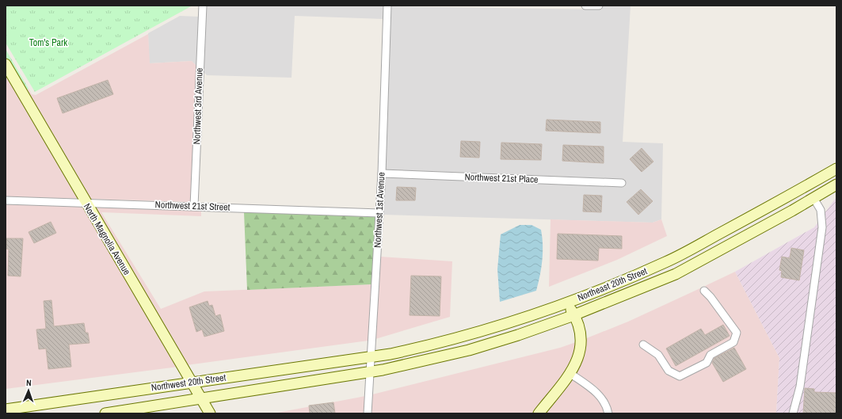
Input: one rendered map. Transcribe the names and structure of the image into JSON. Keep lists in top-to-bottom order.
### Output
{
  "streets": {
    "main road": ["North Magnolia Avenue", "Northeast 20th Street", "Northwest 20th Street"],
    "street": [
      "Northwest 3rd Avenue",
      "Northwest 21st Place",
      "Northwest 21st Street",
      "Northwest 1st Avenue"
    ]
  },
  "crossings": [
    ["Northwest 3rd Avenue", "Northwest 21st Street"],
    ["Northwest 21st Place", "Northwest 1st Avenue"],
    ["Northwest 21st Street", "Northwest 1st Avenue"],
    ["Northwest 21st Street", "North Magnolia Avenue"],
    ["Northwest 1st Avenue", "Northeast 20th Street"],
    ["Northwest 1st Avenue", "Northwest 20th Street"],
    ["North Magnolia Avenue", "Northwest 20th Street"],
    ["Northeast 20th Street", "Northwest 20th Street"]
  ],
  "parks": ["Tom's Park"],
  "north": "top"
}
